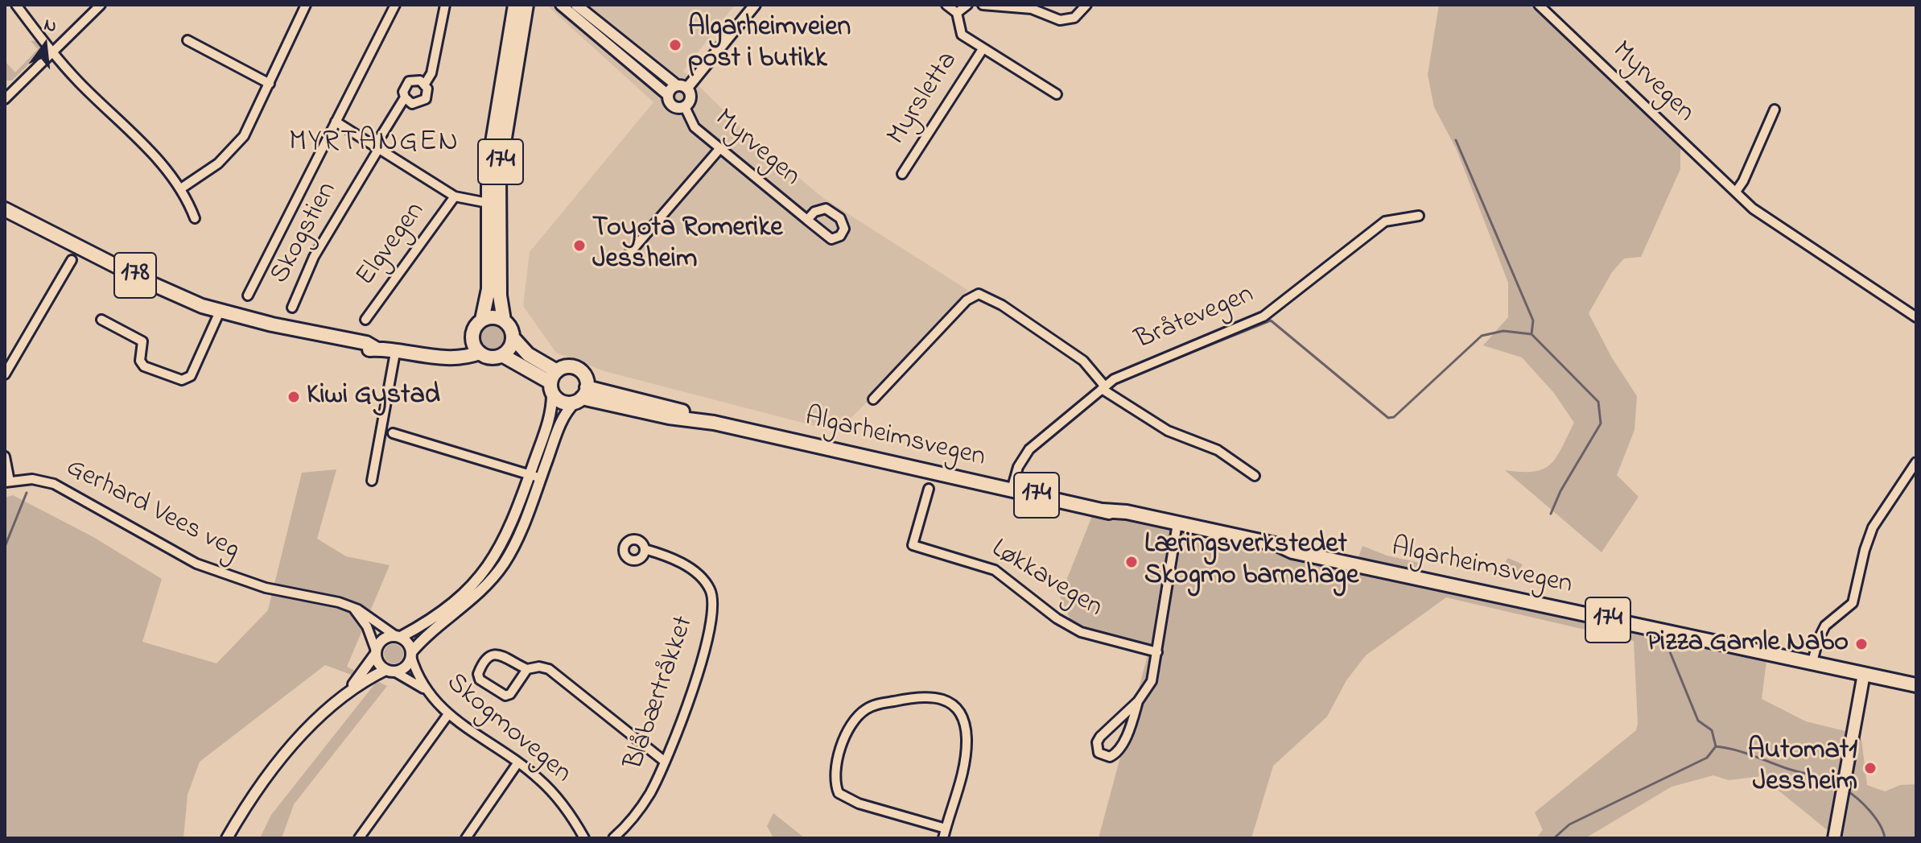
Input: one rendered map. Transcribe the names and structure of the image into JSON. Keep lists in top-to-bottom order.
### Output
{
  "streets": {
    "main road": ["174", "178", "Algarheimsvegen"],
    "street": [
      "Myrvegen",
      "Myrsletta",
      "Skogstien",
      "Elgvegen",
      "Bråtevegen",
      "Gerhard Vees veg",
      "Løkkavegen",
      "Blåbærtråkket",
      "Skogmovegen"
    ]
  },
  "crossings": [
    ["174", "178"],
    ["174", "Algarheimsvegen"],
    ["Bråtevegen", "Algarheimsvegen"],
    ["Gerhard Vees veg", "Skogmovegen"]
  ],
  "districts": ["MYRTANGEN"],
  "places": [
    "Algarheimveien post i butikk",
    "Toyota Romerike Jessheim",
    "Kiwi Gystad",
    "Læringsverkstedet Skogmo barnehage",
    "Pizza Gamle Nabo",
    "Automat1 Jessheim"
  ],
  "north": "top"
}
